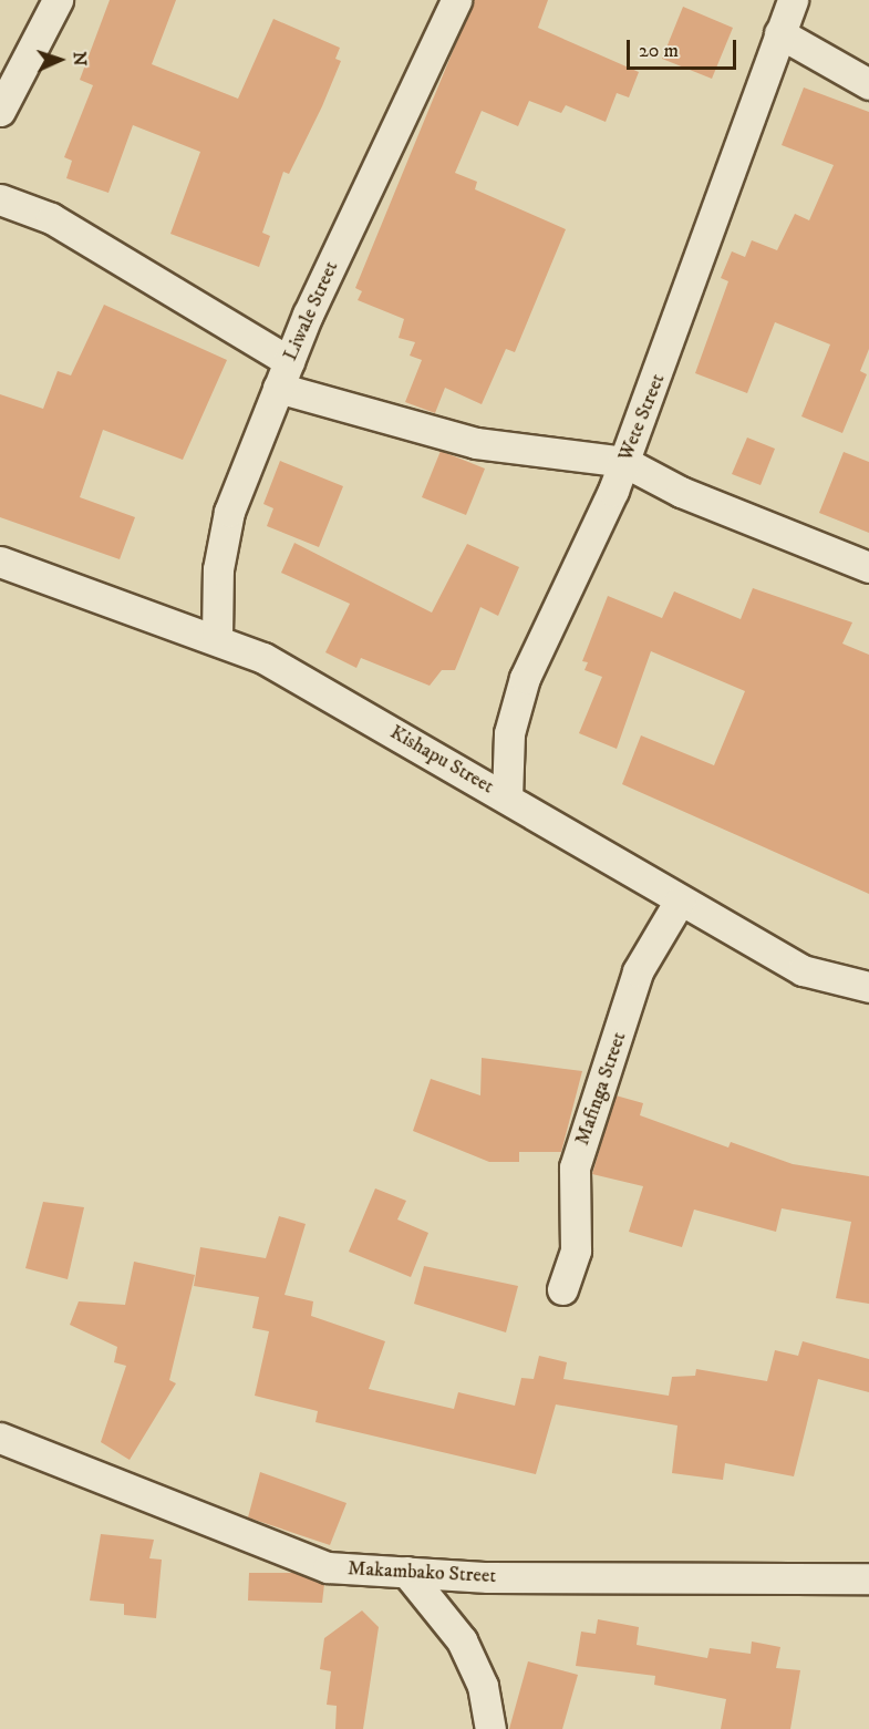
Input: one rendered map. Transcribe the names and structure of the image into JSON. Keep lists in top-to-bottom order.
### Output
{
  "streets": {
    "street": [
      "Liwale Street",
      "Wete Street",
      "Kishapu Street",
      "Mafinga Street",
      "Makambako Street"
    ]
  },
  "crossings": [
    ["Liwale Street", "Kishapu Street"],
    ["Wete Street", "Kishapu Street"],
    ["Kishapu Street", "Mafinga Street"]
  ],
  "scale_bar": "20 m",
  "north": "right"
}
